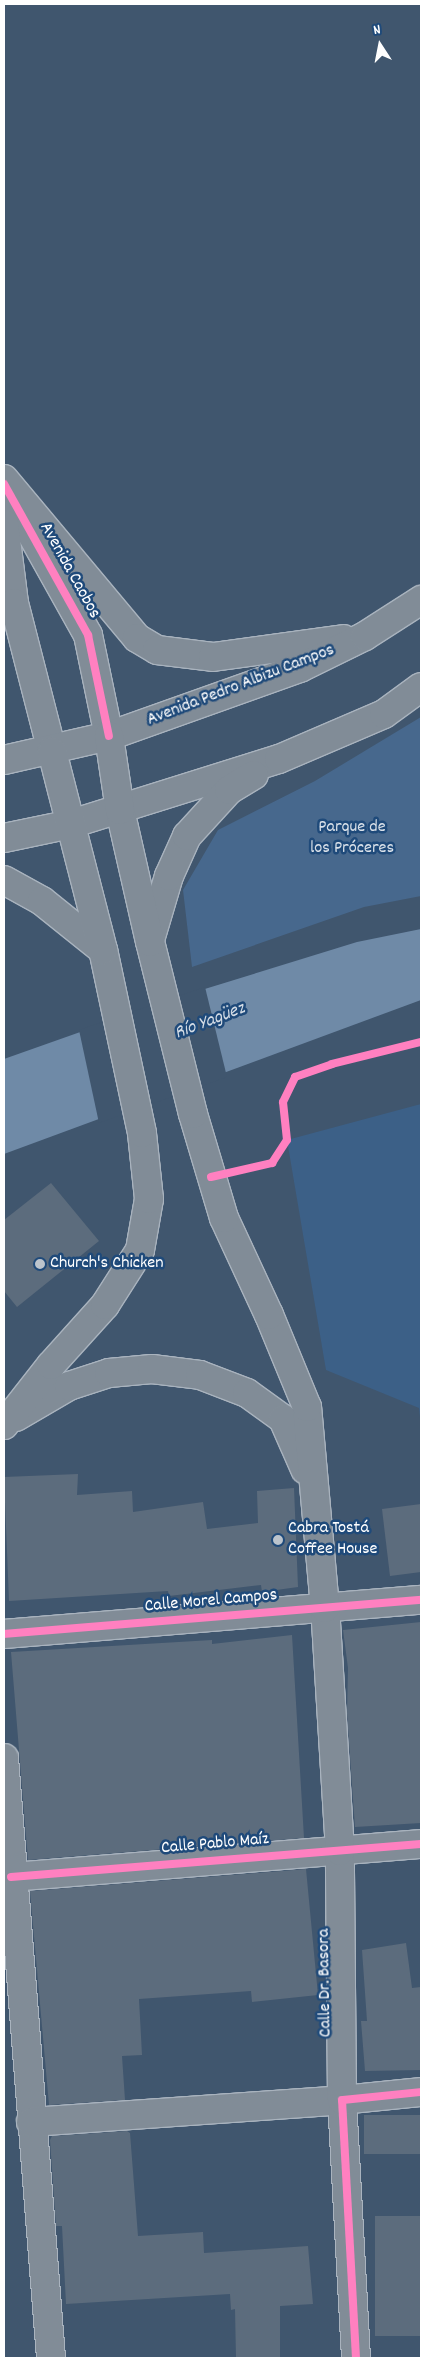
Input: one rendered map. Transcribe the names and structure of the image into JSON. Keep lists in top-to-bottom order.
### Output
{
  "streets": {
    "main road": [
      "Avenida Caobos",
      "Avenida Pedro Albizu Campos",
      "Calle Morel Campos",
      "Calle Pablo Maíz",
      "Calle Dr. Basora"
    ]
  },
  "crossings": [
    ["Avenida Caobos", "Avenida Pedro Albizu Campos"],
    ["Avenida Caobos", "Calle Dr. Basora"],
    ["Calle Morel Campos", "Calle Dr. Basora"],
    ["Calle Pablo Maíz", "Calle Dr. Basora"]
  ],
  "water": ["Río Yagüez"],
  "parks": ["Parque de los Próceres"],
  "places": ["Church's Chicken", "Cabra Tostá Coffee House"],
  "north": "top"
}
